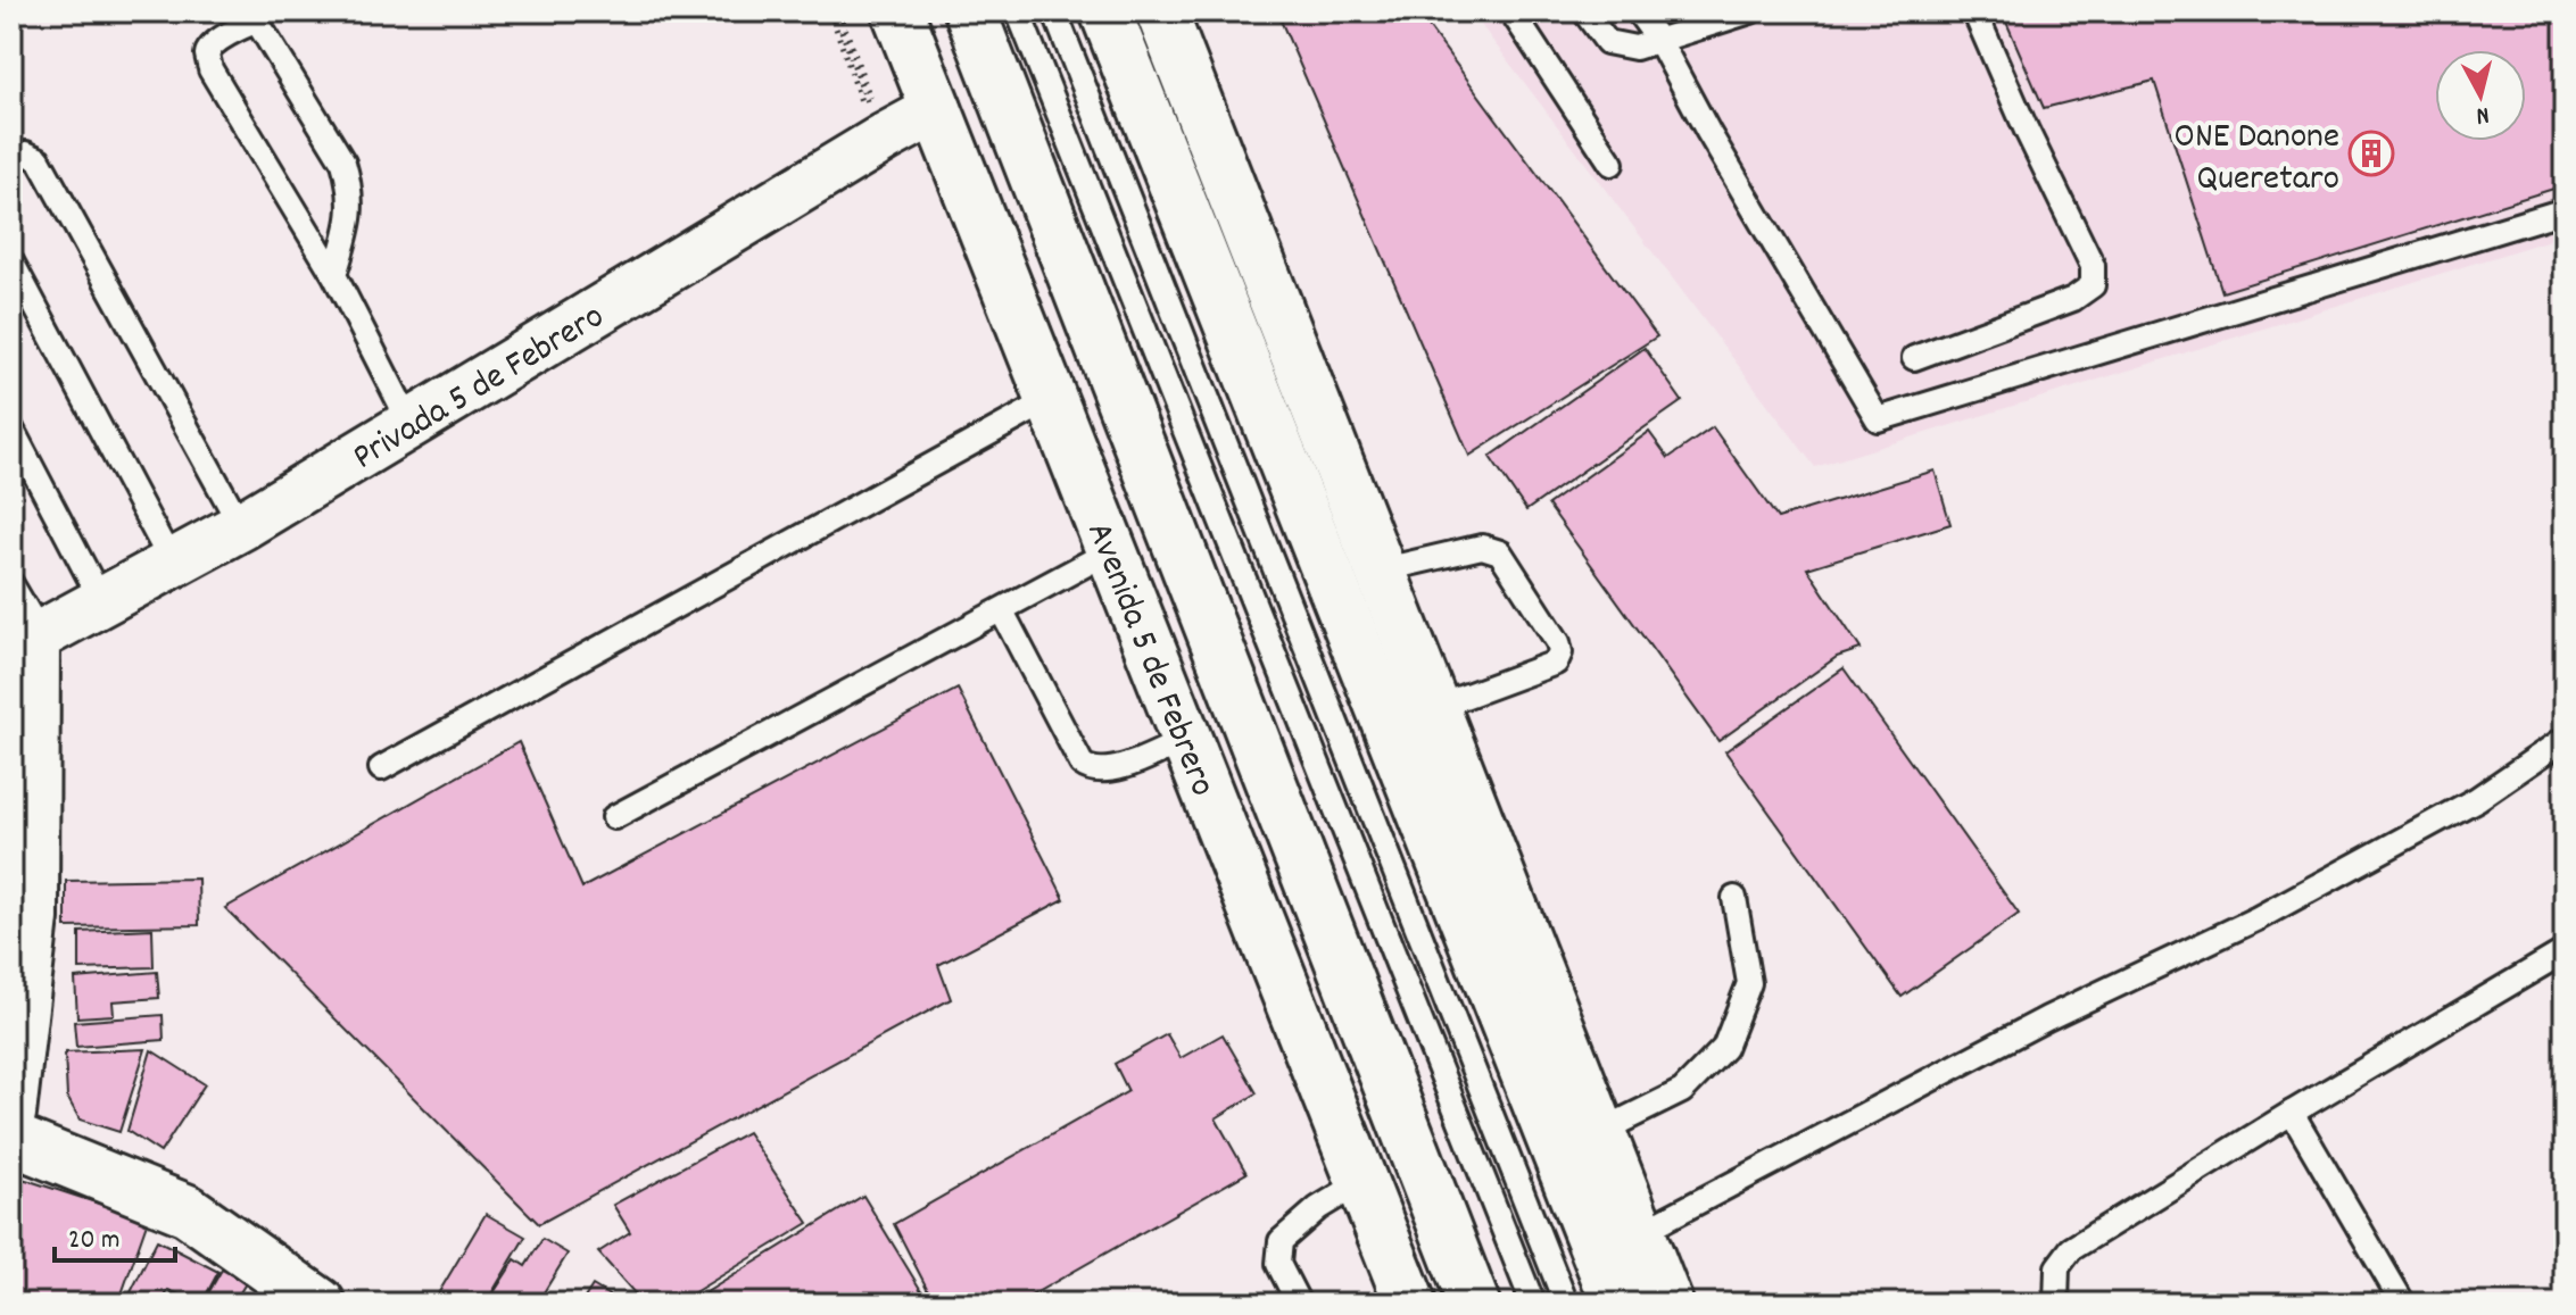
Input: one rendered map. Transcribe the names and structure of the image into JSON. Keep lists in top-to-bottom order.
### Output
{
  "streets": {
    "main road": ["Avenida 5 de Febrero"],
    "street": ["Privada 5 de Febrero"]
  },
  "crossings": [
    ["Privada 5 de Febrero", "Avenida 5 de Febrero"]
  ],
  "places": {
    "building": ["ONE Danone Queretaro"]
  },
  "scale_bar": "20 m",
  "north": "bottom"
}
